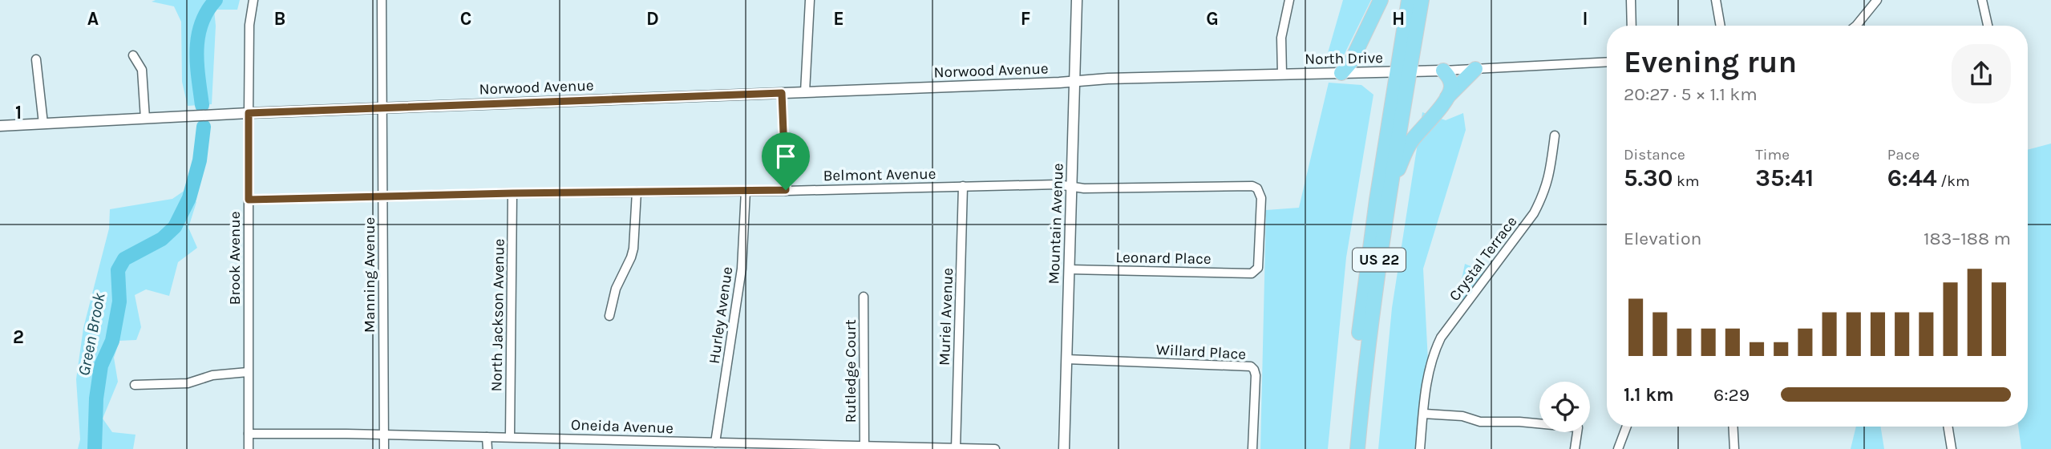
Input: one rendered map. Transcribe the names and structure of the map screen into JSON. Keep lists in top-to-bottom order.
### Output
{
  "streets": {
    "highway": ["US 22"],
    "street": [
      "North Drive",
      "Norwood Avenue",
      "Belmont Avenue",
      "Mountain Avenue",
      "Leonard Place",
      "Brook Avenue",
      "Crystal Terrace",
      "Manning Avenue",
      "North Jackson Avenue",
      "Hurley Avenue",
      "Muriel Avenue",
      "Willard Place",
      "Rutledge Court",
      "Oneida Avenue"
    ]
  },
  "crossings": [
    ["North Drive", "Norwood Avenue"],
    ["North Drive", "Mountain Avenue"],
    ["North Drive", "US 22"],
    ["Norwood Avenue", "Mountain Avenue"],
    ["Norwood Avenue", "Brook Avenue"],
    ["Norwood Avenue", "Manning Avenue"],
    ["Belmont Avenue", "Mountain Avenue"],
    ["Belmont Avenue", "Leonard Place"],
    ["Belmont Avenue", "Brook Avenue"],
    ["Belmont Avenue", "Manning Avenue"],
    ["Belmont Avenue", "North Jackson Avenue"],
    ["Belmont Avenue", "Hurley Avenue"],
    ["Belmont Avenue", "Muriel Avenue"],
    ["Mountain Avenue", "Leonard Place"],
    ["Mountain Avenue", "Willard Place"],
    ["Brook Avenue", "Oneida Avenue"],
    ["Manning Avenue", "Oneida Avenue"],
    ["North Jackson Avenue", "Oneida Avenue"],
    ["Hurley Avenue", "Oneida Avenue"],
    ["Muriel Avenue", "Oneida Avenue"],
    ["Rutledge Court", "Oneida Avenue"]
  ],
  "water": ["Green Brook"],
  "page": {
    "heading": ["Evening run", "20:27 · 5 × 1.1 km"],
    "stats": [
      ["Distance", "5.30 km"],
      ["Time", "35:41"],
      ["Pace", "6:44 /km"]
    ],
    "chart": ["Elevation", "183–188 m"],
    "list": [
      {
        "name": "1.1 km",
        "note": "6:29"
      }
    ]
  },
  "grid": {
    "columns": [
      "A",
      "B",
      "C",
      "D",
      "E",
      "F",
      "G",
      "H",
      "I"
    ],
    "rows": ["1", "2"]
  }
}
